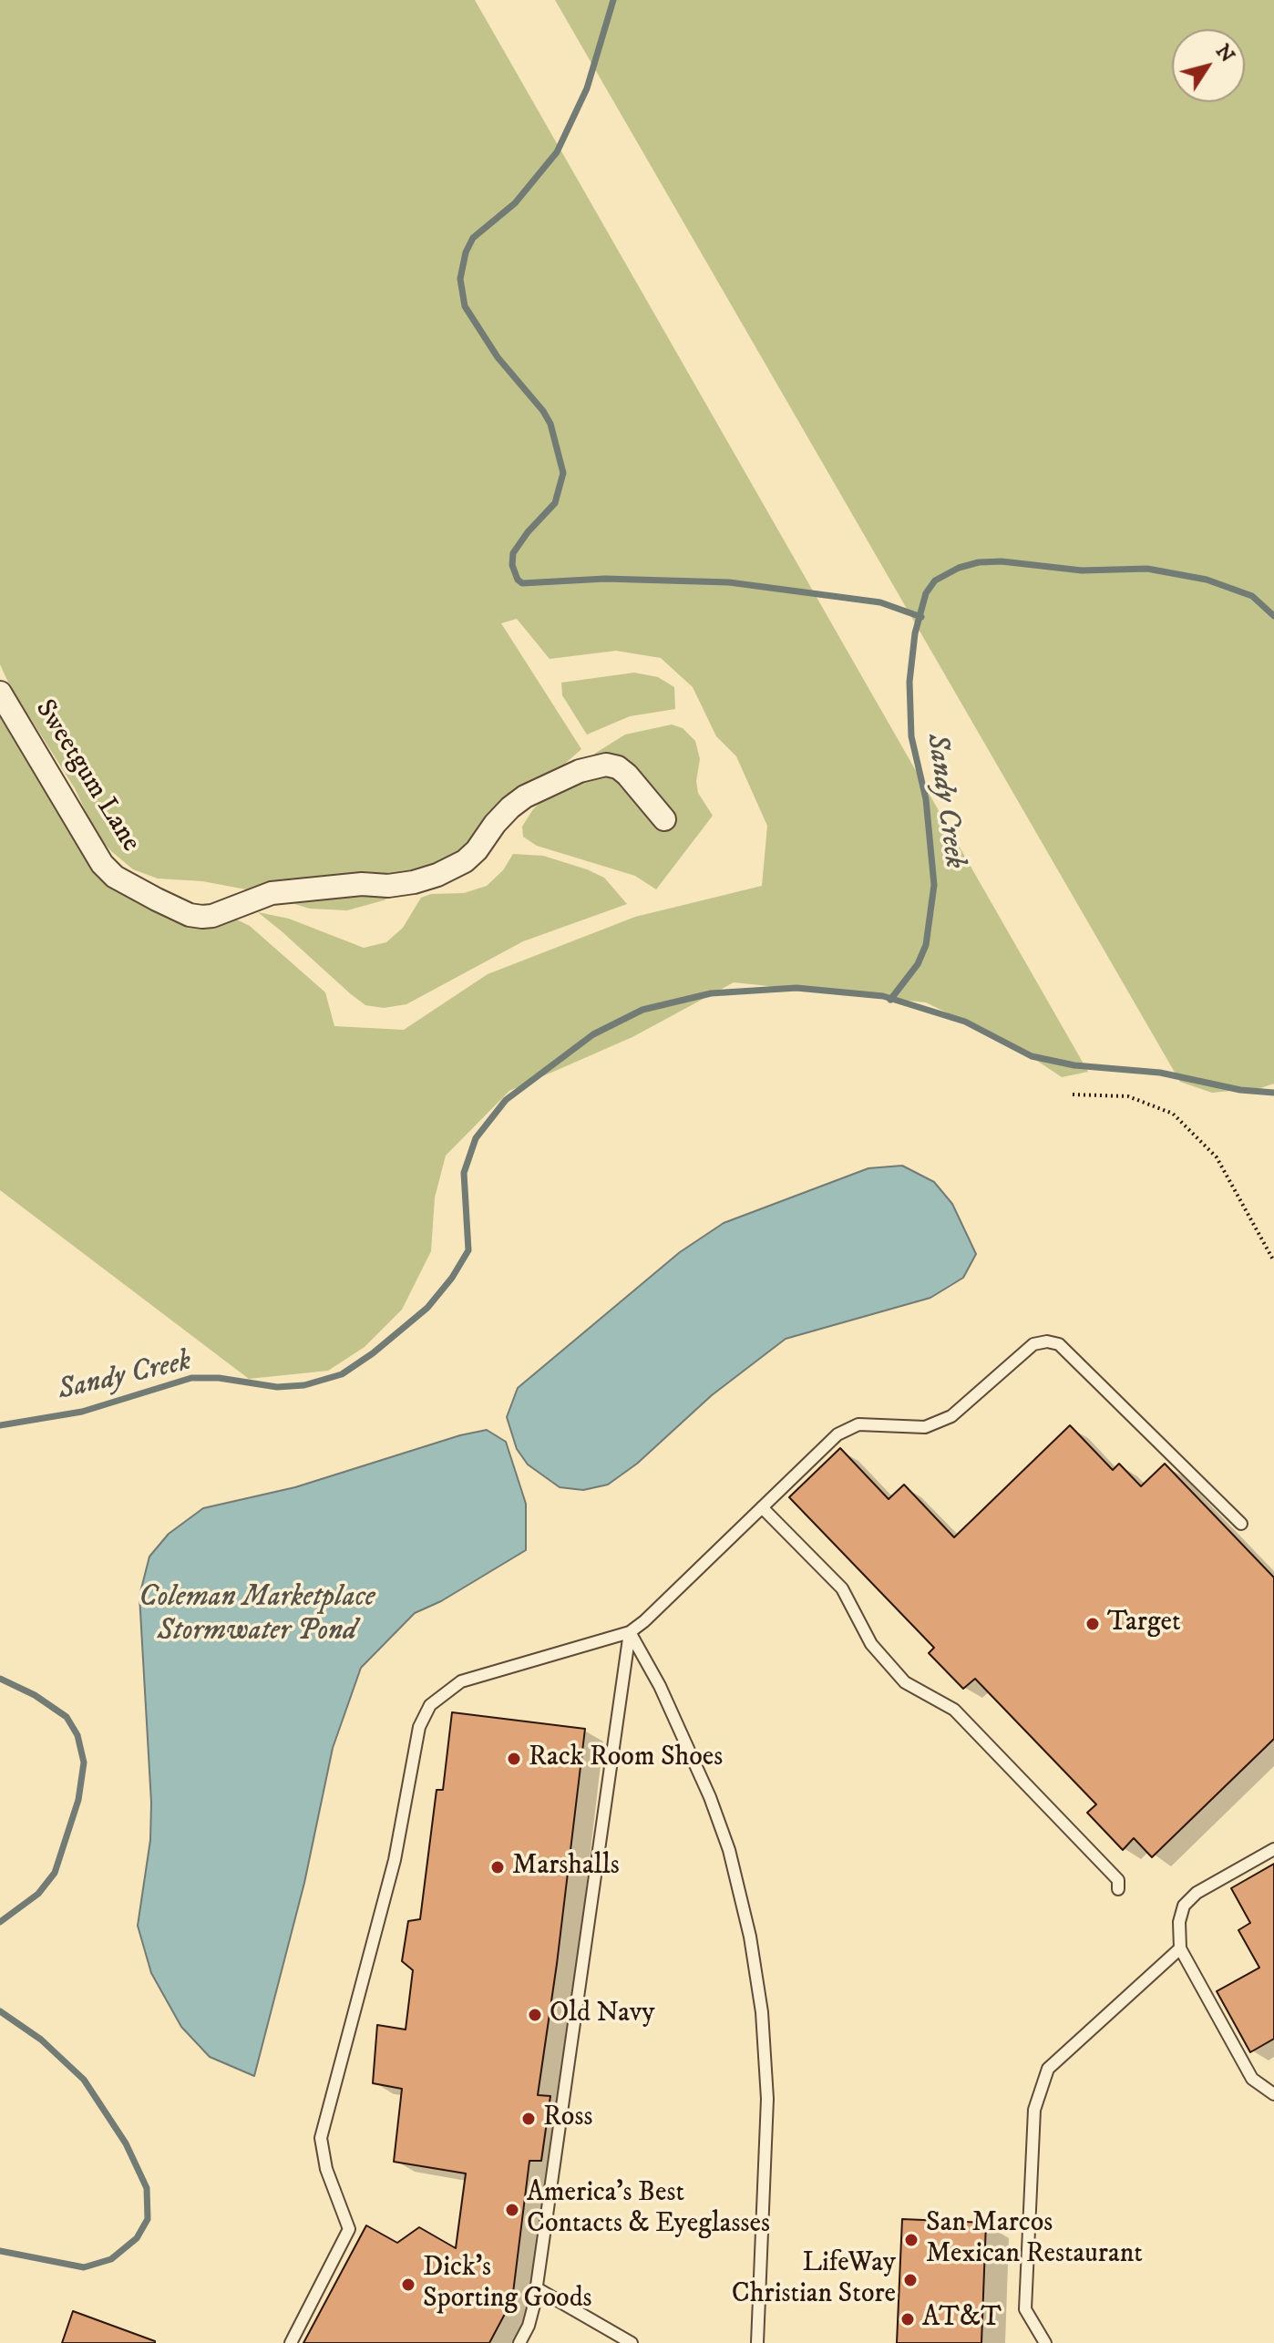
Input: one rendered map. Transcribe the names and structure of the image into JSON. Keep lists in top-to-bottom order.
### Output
{
  "streets": {
    "street": ["Sweetgum Lane"]
  },
  "water": ["Sandy Creek", "Coleman Marketplace Stormwater Pond"],
  "places": [
    "Target",
    "Rack Room Shoes",
    "Marshalls",
    "Old Navy",
    "Ross",
    "America's Best Contacts & Eyeglasses",
    "San Marcos Mexican Restaurant",
    "LifeWay Christian Store",
    "Dick's Sporting Goods",
    "AT&T"
  ],
  "north": "top right"
}
